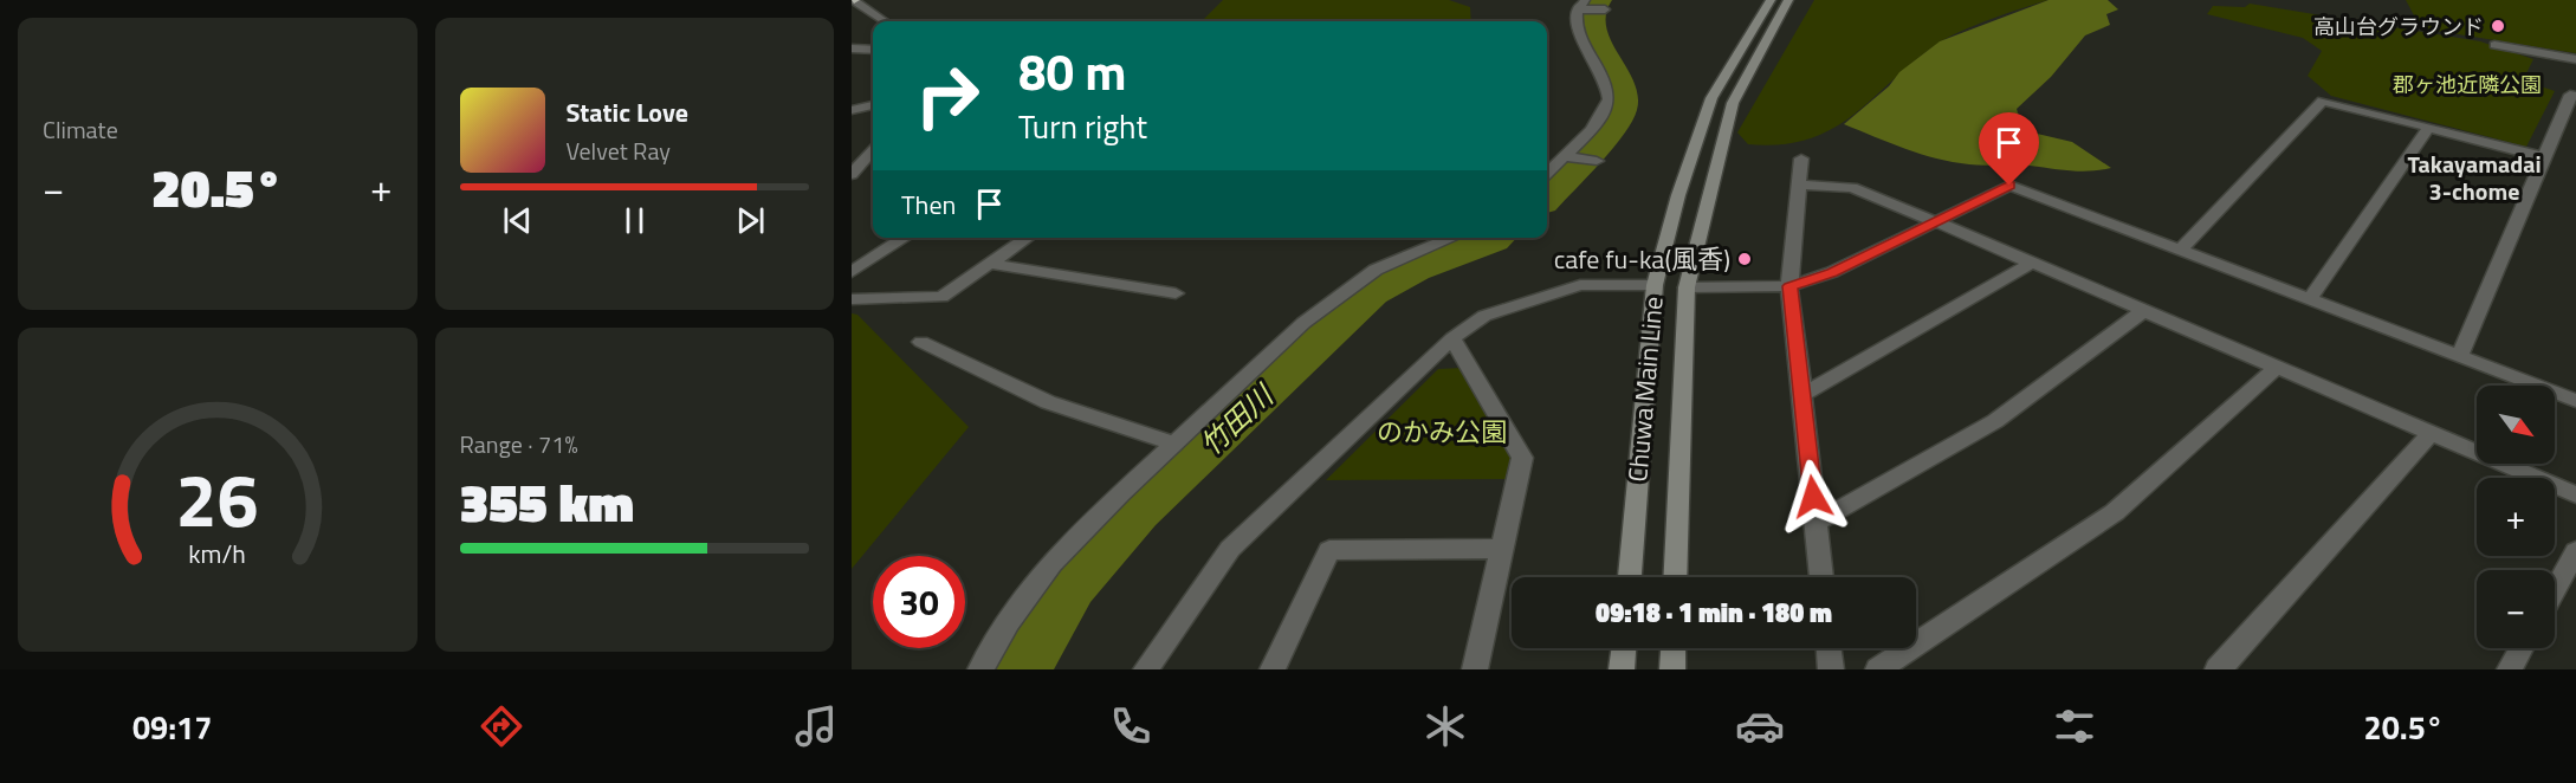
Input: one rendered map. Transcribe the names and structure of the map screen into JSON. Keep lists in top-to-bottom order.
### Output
{
  "streets": {
    "main road": ["Chuwa Main Line"]
  },
  "districts": ["Takayamadai 3-chome"],
  "water": ["竹田川"],
  "parks": ["郡ヶ池近隣公園", "のかみ公園"],
  "places": ["高山台グラウンド", "cafe fu-ka(風香)"],
  "north": "bottom right",
  "page": {
    "tile": [
      "Climate",
      ["Range · 71%", "355 km"]
    ],
    "turn": ["80 m", "Turn right"],
    "song": ["Static Love", "Velvet Ray"],
    "heat": ["−", "20.5°", "+"],
    "then": "Then",
    "map_buttons": ["+", "−"],
    "limit": "30",
    "trip": "09:18 · 1 min · 180 m",
    "tabs": ["09:17", "20.5°"],
    "gauge": ["26", "km/h"]
  }
}
